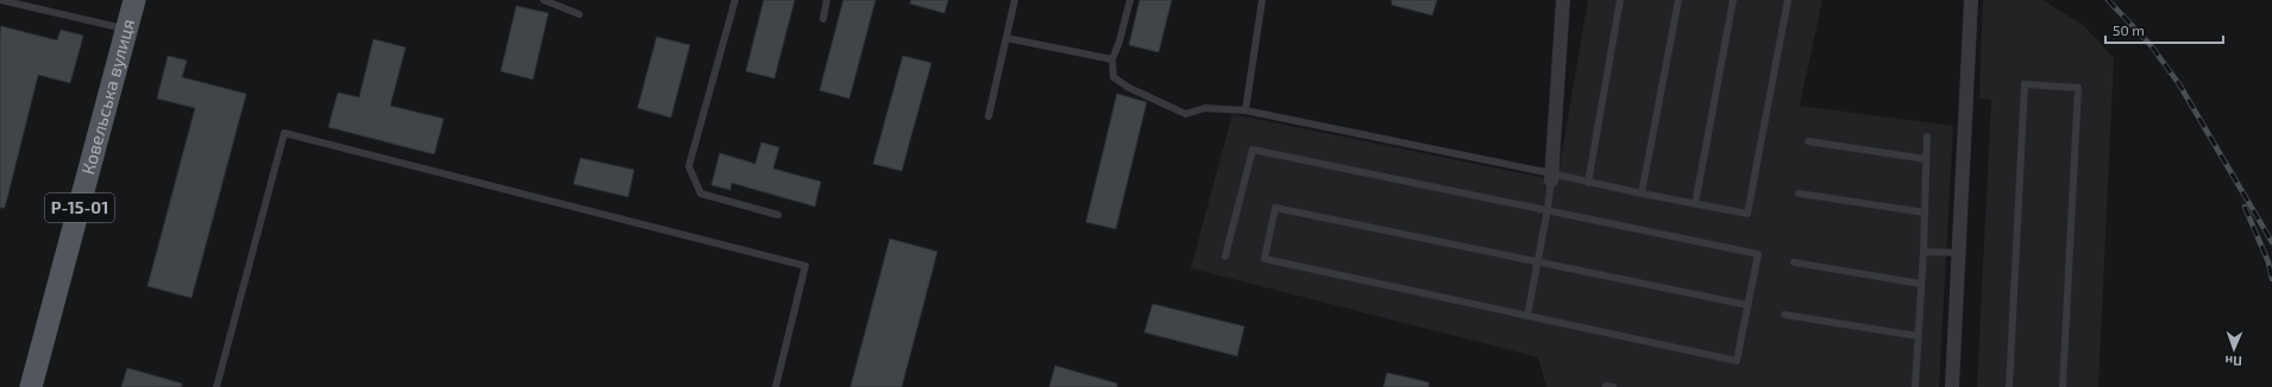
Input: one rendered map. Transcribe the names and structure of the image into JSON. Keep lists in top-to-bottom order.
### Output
{
  "streets": {
    "main road": ["Ковельська вулиця", "Р-15-01"]
  },
  "scale_bar": "50 m",
  "north": "bottom"
}
